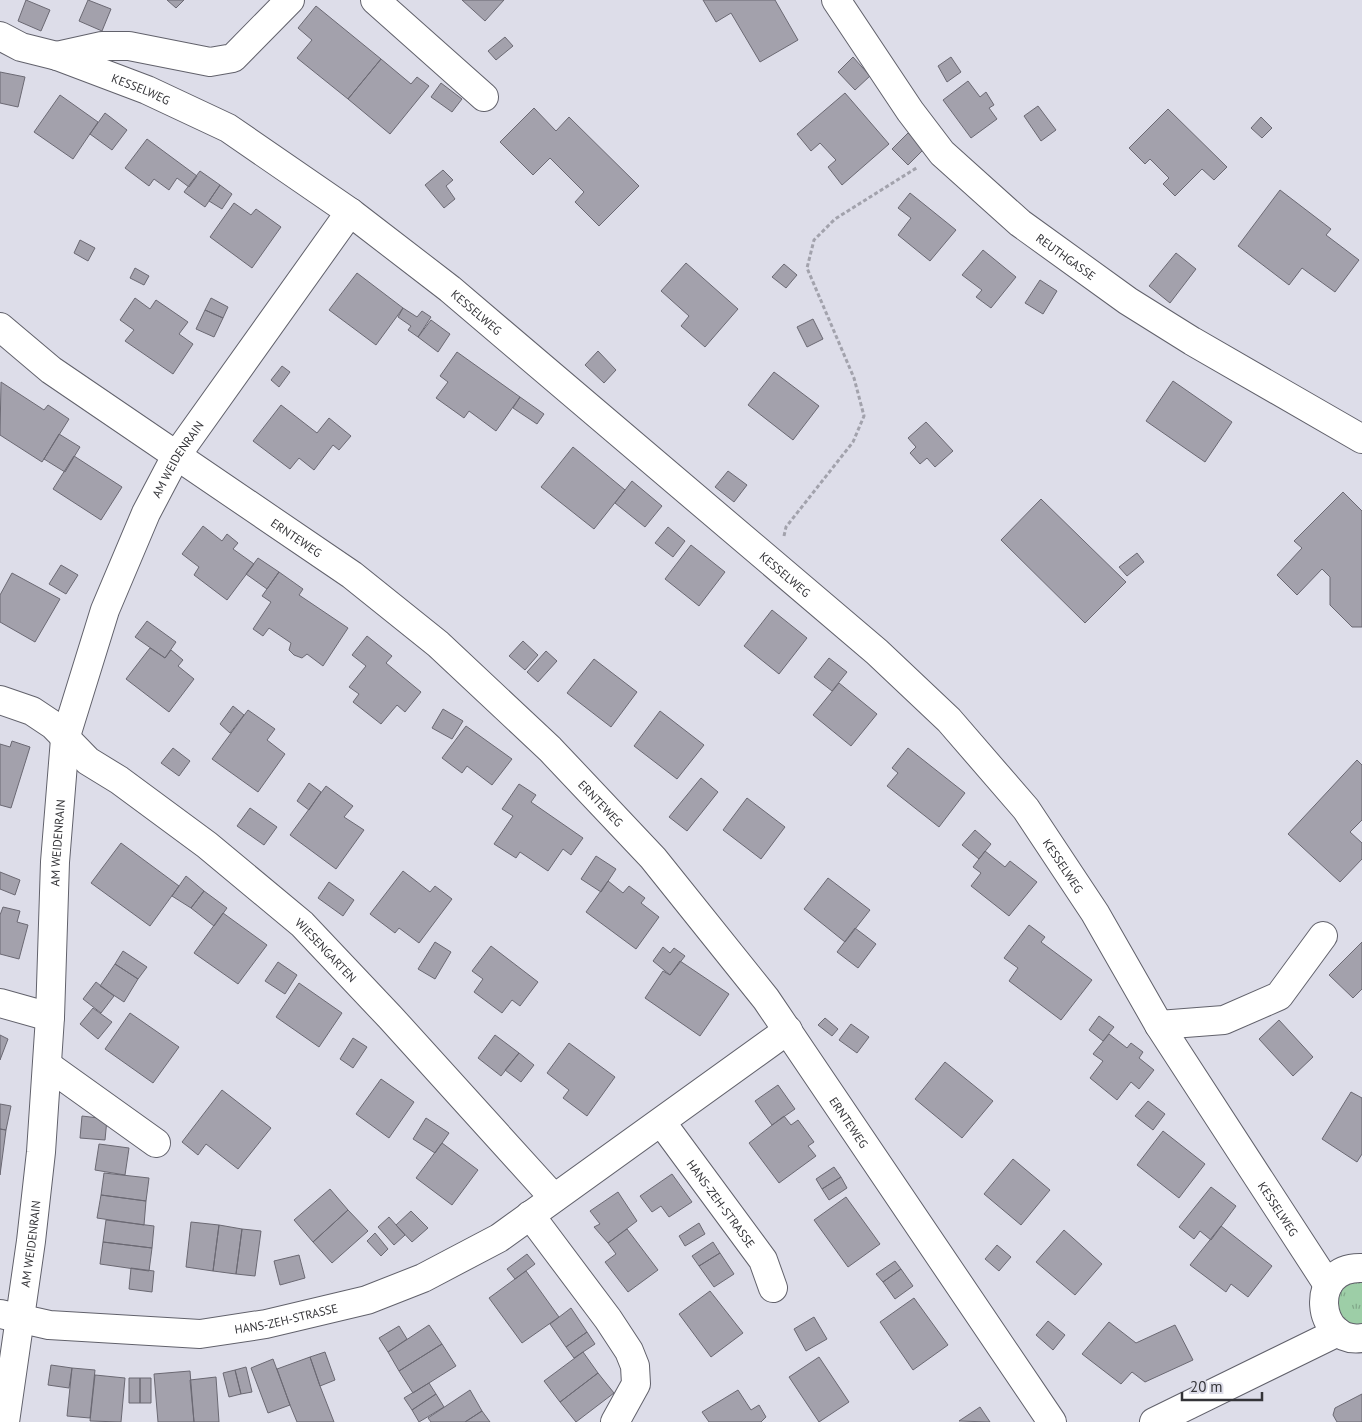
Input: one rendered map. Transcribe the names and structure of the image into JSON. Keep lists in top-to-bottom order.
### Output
{
  "streets": {
    "street": [
      "KESSELWEG",
      "REUTHGASSE",
      "AM WEIDENRAIN",
      "ERNTEWEG",
      "WIESENGARTEN",
      "HANS-ZEH-STRASSE"
    ]
  },
  "crossings": [
    ["KESSELWEG", "AM WEIDENRAIN"],
    ["AM WEIDENRAIN", "ERNTEWEG"],
    ["AM WEIDENRAIN", "WIESENGARTEN"],
    ["AM WEIDENRAIN", "HANS-ZEH-STRASSE"],
    ["ERNTEWEG", "HANS-ZEH-STRASSE"],
    ["WIESENGARTEN", "HANS-ZEH-STRASSE"]
  ],
  "scale_bar": "20 m"
}
